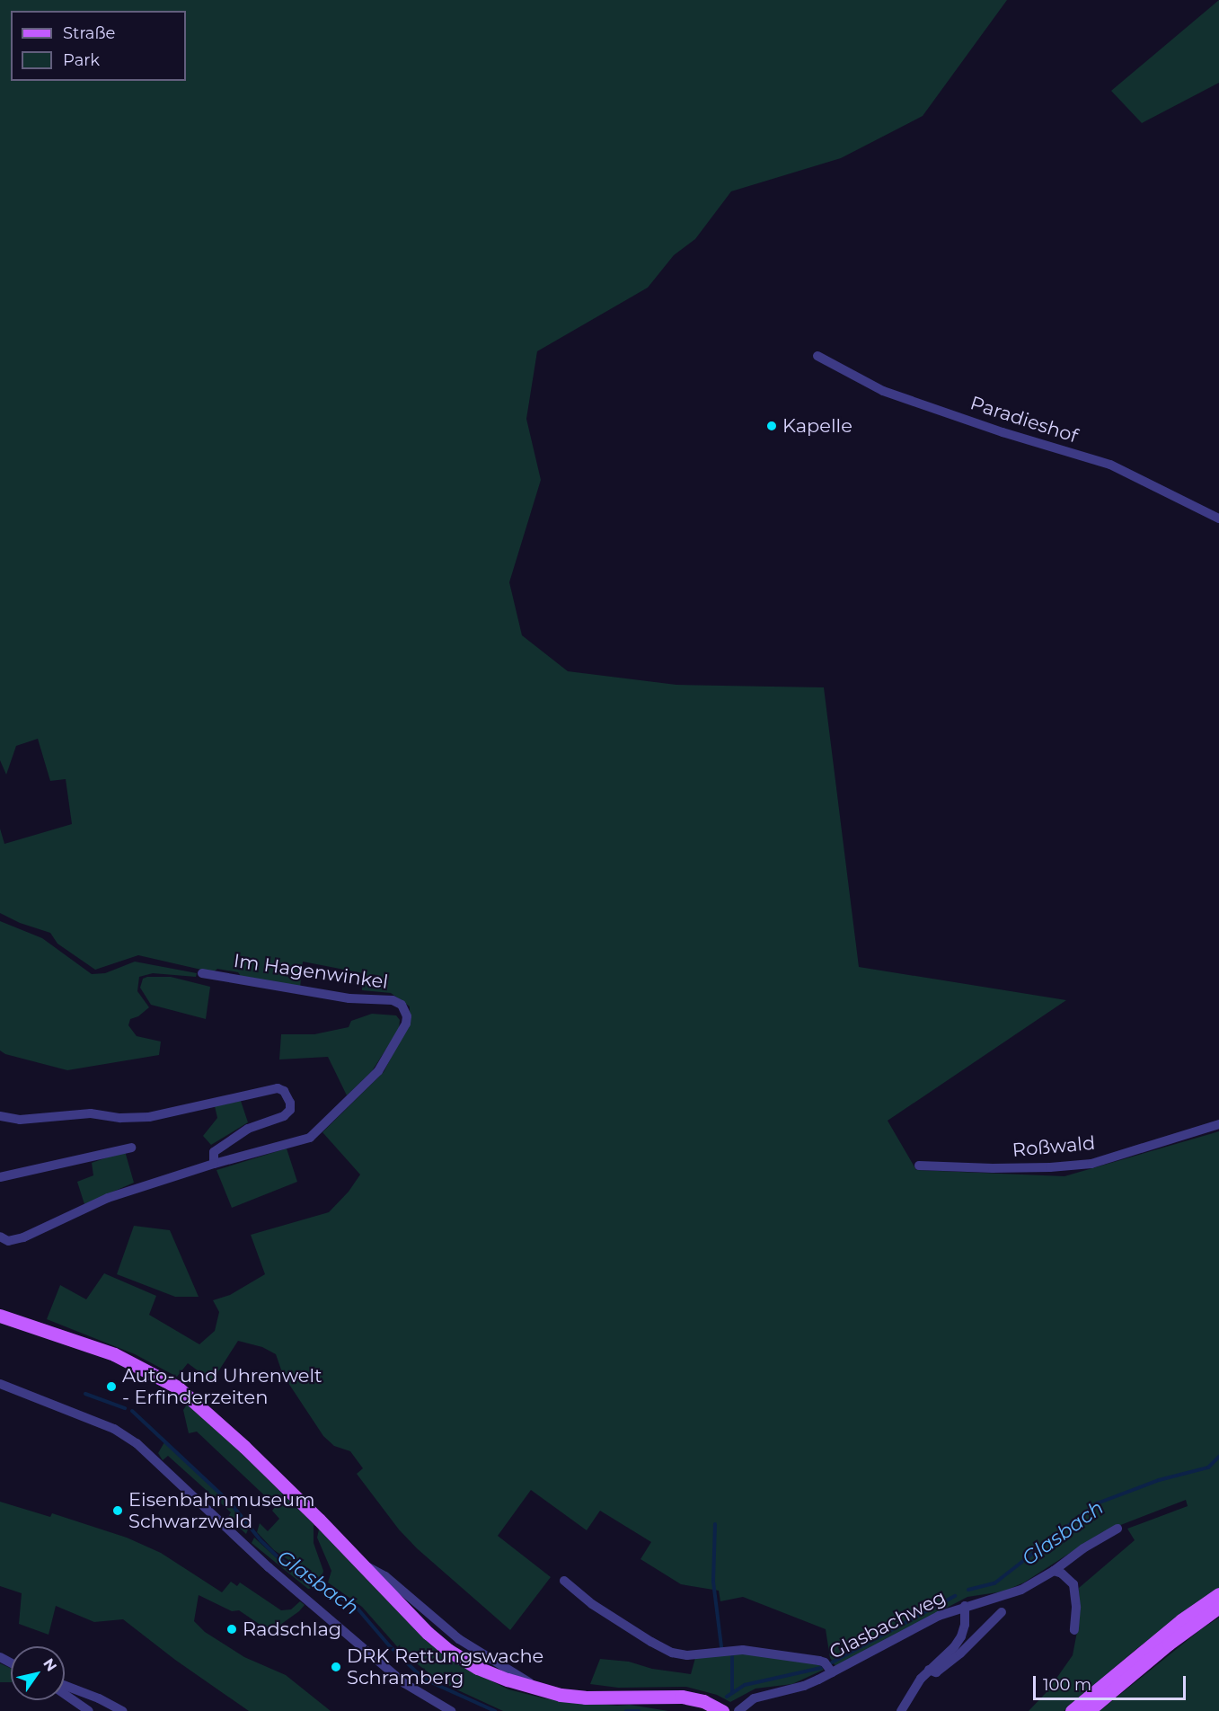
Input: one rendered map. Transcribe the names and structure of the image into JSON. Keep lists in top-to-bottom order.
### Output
{
  "streets": {
    "street": [
      "Paradieshof",
      "Im Hagenwinkel",
      "Roßwald",
      "Glasbachweg"
    ]
  },
  "water": ["Glasbach"],
  "places": [
    "Kapelle",
    "Auto- und Uhrenwelt - Erfinderzeiten",
    "Eisenbahnmuseum Schwarzwald",
    "Radschlag",
    "DRK Rettungswache Schramberg"
  ],
  "legend": ["Straße", "Park"],
  "scale_bar": "100 m",
  "north": "top right"
}
